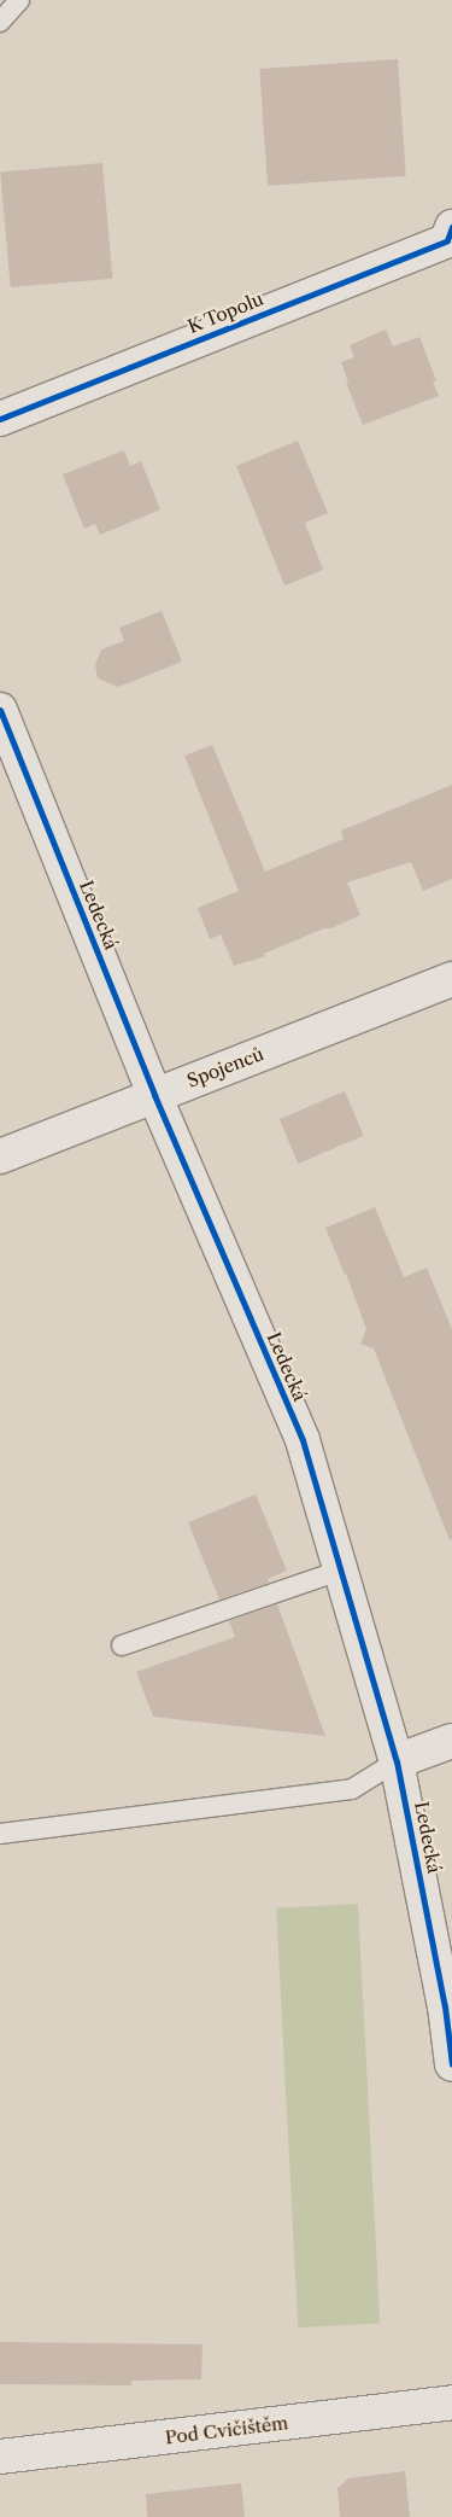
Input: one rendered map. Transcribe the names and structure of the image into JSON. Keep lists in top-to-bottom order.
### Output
{
  "streets": {
    "street": [
      "K Topolu",
      "Ledecká",
      "Spojenců",
      "Pod Cvičištěm"
    ]
  },
  "crossings": [
    ["Ledecká", "Spojenců"]
  ]
}
